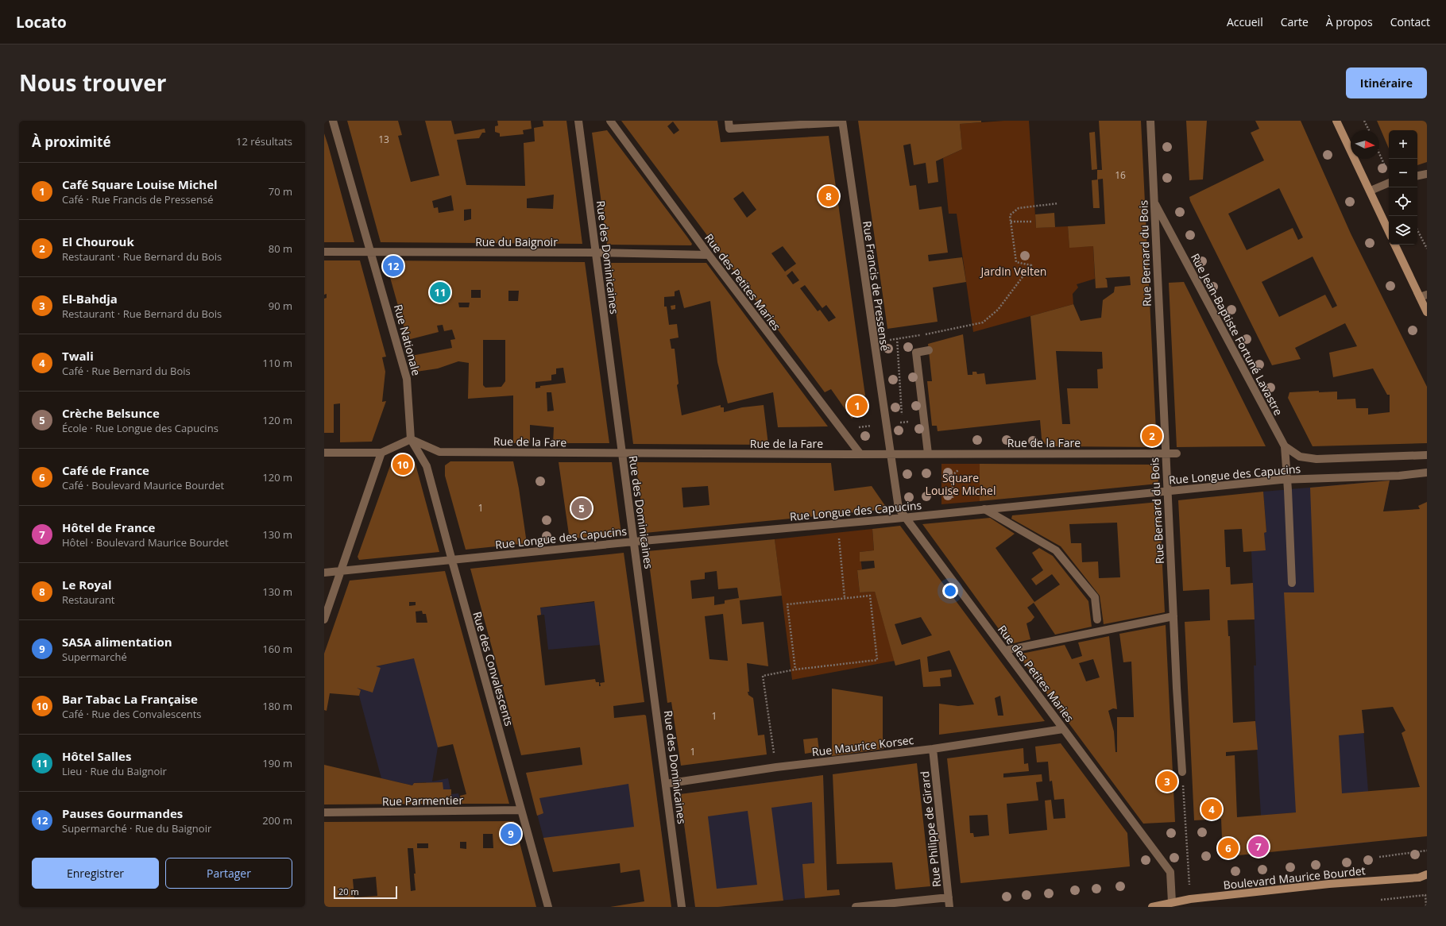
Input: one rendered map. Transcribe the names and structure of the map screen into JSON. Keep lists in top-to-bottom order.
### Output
{
  "streets": {
    "main road": ["Boulevard Maurice Bourdet"],
    "street": [
      "Rue du Baignoir",
      "Rue Bernard du Bois",
      "Rue des Dominicaines",
      "Rue des Petites Maries",
      "Rue Francis de Pressensé",
      "Rue Jean-Baptiste Fortuné Lavastre",
      "Rue Nationale",
      "Rue de la Fare",
      "Rue Longue des Capucins",
      "Rue des Convalescents",
      "Rue Maurice Korsec",
      "Rue Parmentier",
      "Rue Philippe de Girard"
    ]
  },
  "crossings": [
    ["Rue du Baignoir", "Rue des Dominicaines"],
    ["Rue du Baignoir", "Rue des Petites Maries"],
    ["Rue du Baignoir", "Rue Nationale"],
    ["Rue Bernard du Bois", "Rue Jean-Baptiste Fortuné Lavastre"],
    ["Rue Bernard du Bois", "Rue de la Fare"],
    ["Rue Bernard du Bois", "Rue Longue des Capucins"],
    ["Rue des Dominicaines", "Rue de la Fare"],
    ["Rue des Dominicaines", "Rue Longue des Capucins"],
    ["Rue des Dominicaines", "Rue Maurice Korsec"],
    ["Rue des Petites Maries", "Rue Francis de Pressensé"],
    ["Rue des Petites Maries", "Rue de la Fare"],
    ["Rue des Petites Maries", "Rue Longue des Capucins"],
    ["Rue des Petites Maries", "Rue Maurice Korsec"],
    ["Rue des Petites Maries", "Boulevard Maurice Bourdet"],
    ["Rue Francis de Pressensé", "Rue de la Fare"],
    ["Rue Jean-Baptiste Fortuné Lavastre", "Rue Longue des Capucins"],
    ["Rue Nationale", "Rue de la Fare"],
    ["Rue Nationale", "Rue des Convalescents"],
    ["Rue de la Fare", "Rue des Convalescents"],
    ["Rue Longue des Capucins", "Rue des Convalescents"],
    ["Rue des Convalescents", "Rue Parmentier"],
    ["Rue Maurice Korsec", "Rue Philippe de Girard"]
  ],
  "parks": ["Jardin Velten", "Square Louise Michel"],
  "house_numbers": [
    "13",
    "16",
    "1",
    "1",
    "1"
  ],
  "scale_bar": "20 m",
  "north": "right",
  "page": {
    "header": "Locato",
    "nav": [
      "Accueil",
      "Carte",
      "À propos",
      "Contact"
    ],
    "title": "Nous trouver",
    "buttons": [
      "Itinéraire",
      ["Enregistrer", "Partager"]
    ],
    "heading": ["À proximité", "12 résultats"],
    "map_buttons": ["+", "−"],
    "list": [
      {
        "mark": "1",
        "name": "Café Square Louise Michel",
        "note": "Café · Rue Francis de Pressensé",
        "value": "70 m"
      },
      {
        "mark": "2",
        "name": "El Chourouk",
        "note": "Restaurant · Rue Bernard du Bois",
        "value": "80 m"
      },
      {
        "mark": "3",
        "name": "El-Bahdja",
        "note": "Restaurant · Rue Bernard du Bois",
        "value": "90 m"
      },
      {
        "mark": "4",
        "name": "Twali",
        "note": "Café · Rue Bernard du Bois",
        "value": "110 m"
      },
      {
        "mark": "5",
        "name": "Crèche Belsunce",
        "note": "École · Rue Longue des Capucins",
        "value": "120 m"
      },
      {
        "mark": "6",
        "name": "Café de France",
        "note": "Café · Boulevard Maurice Bourdet",
        "value": "120 m"
      },
      {
        "mark": "7",
        "name": "Hôtel de France",
        "note": "Hôtel · Boulevard Maurice Bourdet",
        "value": "130 m"
      },
      {
        "mark": "8",
        "name": "Le Royal",
        "note": "Restaurant",
        "value": "130 m"
      },
      {
        "mark": "9",
        "name": "SASA alimentation",
        "note": "Supermarché",
        "value": "160 m"
      },
      {
        "mark": "10",
        "name": "Bar Tabac La Française",
        "note": "Café · Rue des Convalescents",
        "value": "180 m"
      },
      {
        "mark": "11",
        "name": "Hôtel Salles",
        "note": "Lieu · Rue du Baignoir",
        "value": "190 m"
      },
      {
        "mark": "12",
        "name": "Pauses Gourmandes",
        "note": "Supermarché · Rue du Baignoir",
        "value": "200 m"
      }
    ],
    "pins": [
      "8",
      "12",
      "11",
      "1",
      "2",
      "10",
      "5",
      "3",
      "4",
      "9",
      "7",
      "6"
    ],
    "scale": "20 m"
  }
}
